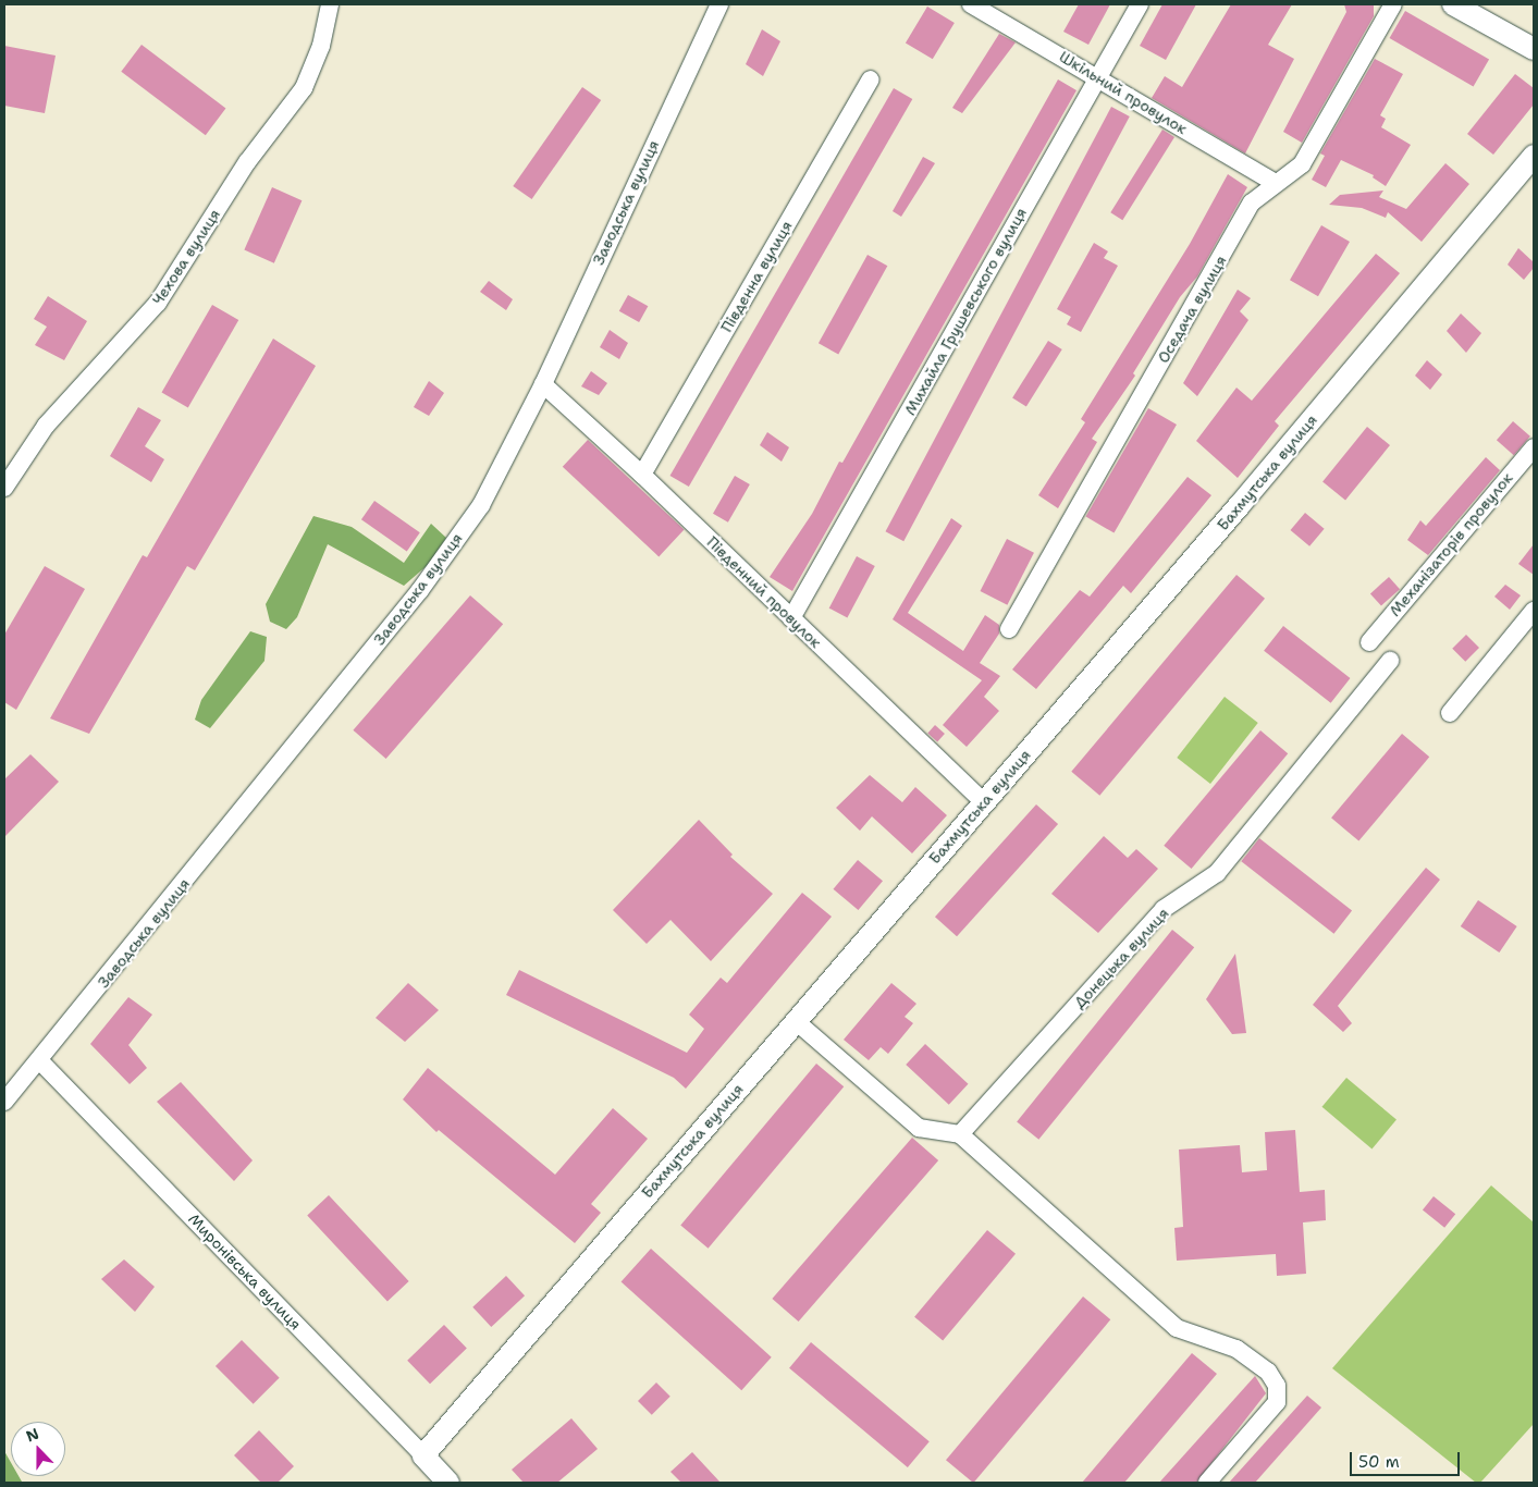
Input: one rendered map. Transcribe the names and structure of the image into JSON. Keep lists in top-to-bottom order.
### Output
{
  "streets": {
    "street": [
      "Шкільний провулок",
      "Заводська вулиця",
      "Чехова вулиця",
      "Південна вулиця",
      "Оседача вулиця",
      "Михайла Грушевського вулиця",
      "Бахмутська вулиця",
      "Механізаторів провулок",
      "Південний провулок",
      "Донецька вулиця",
      "Миронівська вулиця"
    ]
  },
  "crossings": [
    ["Шкільний провулок", "Оседача вулиця"],
    ["Шкільний провулок", "Михайла Грушевського вулиця"],
    ["Заводська вулиця", "Південний провулок"],
    ["Заводська вулиця", "Миронівська вулиця"],
    ["Південна вулиця", "Південний провулок"],
    ["Михайла Грушевського вулиця", "Південний провулок"],
    ["Бахмутська вулиця", "Південний провулок"],
    ["Бахмутська вулиця", "Миронівська вулиця"]
  ],
  "scale_bar": "50 m",
  "north": "top"
}
